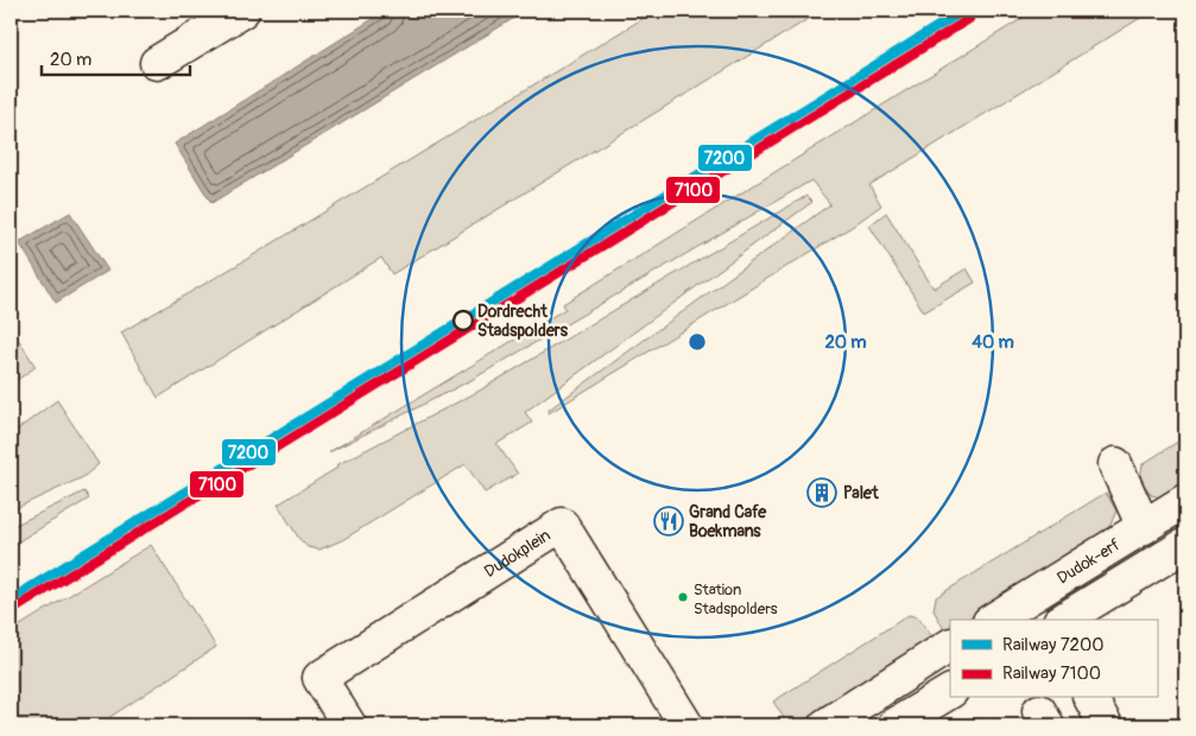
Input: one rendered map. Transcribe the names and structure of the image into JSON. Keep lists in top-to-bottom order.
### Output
{
  "streets": {
    "street": ["Dudokplein", "Dudok-erf"]
  },
  "places": {
    "other": ["Dordrecht Stadspolders", "Station Stadspolders"],
    "building": ["Palet"],
    "restaurant": ["Grand Cafe Boekmans"]
  },
  "lines": ["rail line 7200", "rail line 7100"],
  "legend": ["Railway 7200", "Railway 7100"],
  "scale_bar": "20 m",
  "rings": ["20 m", "40 m"]
}
